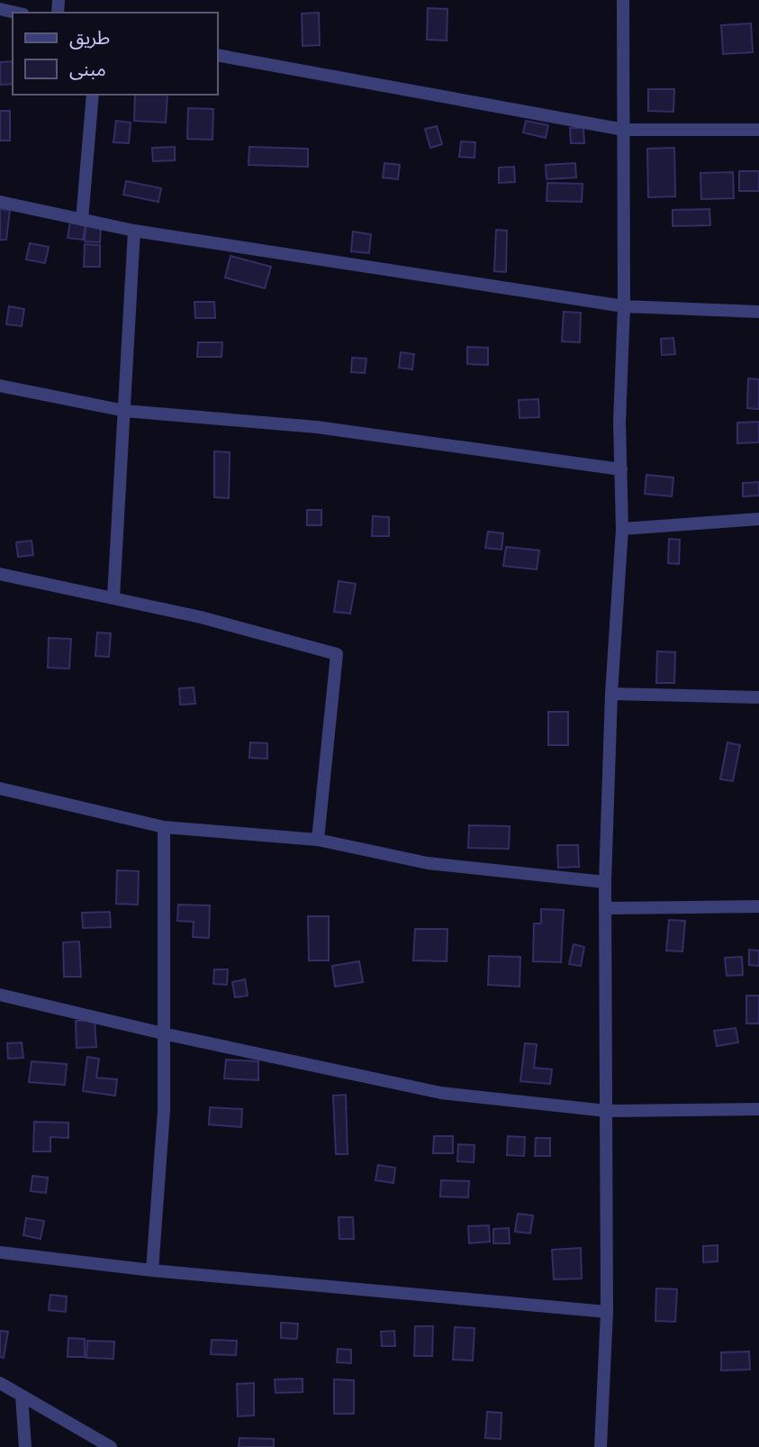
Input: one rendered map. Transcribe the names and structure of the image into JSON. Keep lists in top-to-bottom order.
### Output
{
  "legend": ["طريق", "مبنى"]
}
